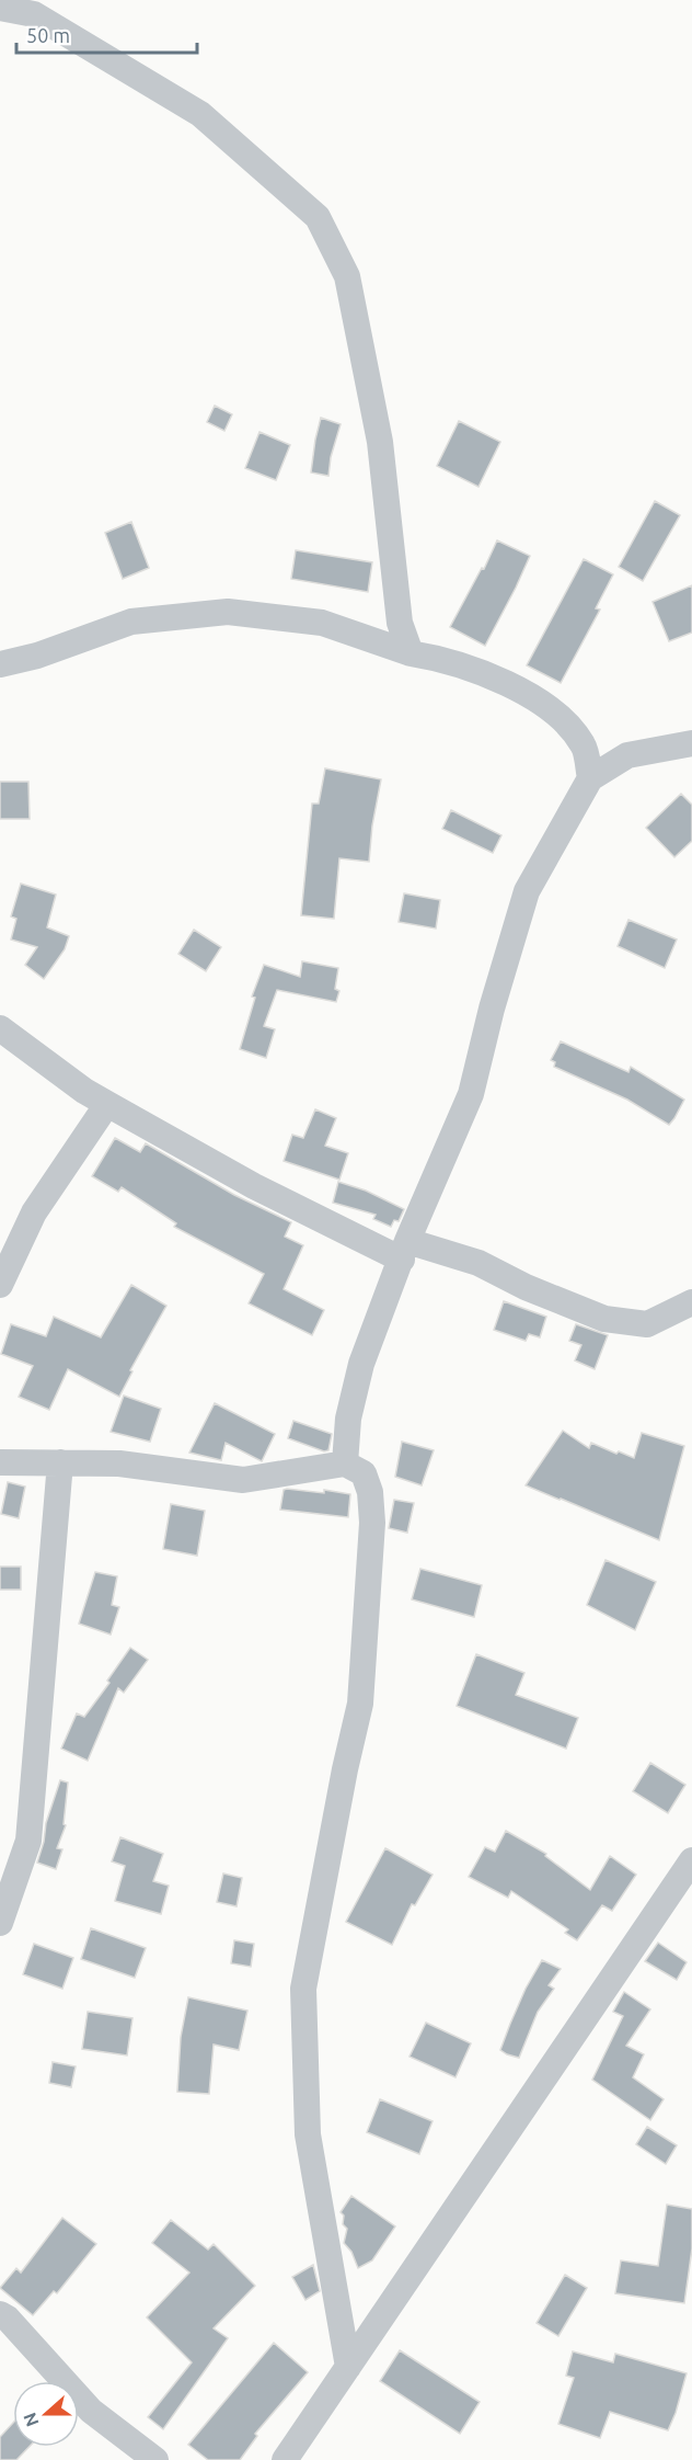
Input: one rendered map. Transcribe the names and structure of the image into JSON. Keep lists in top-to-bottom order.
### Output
{
  "scale_bar": "50 m",
  "north": "left"
}
